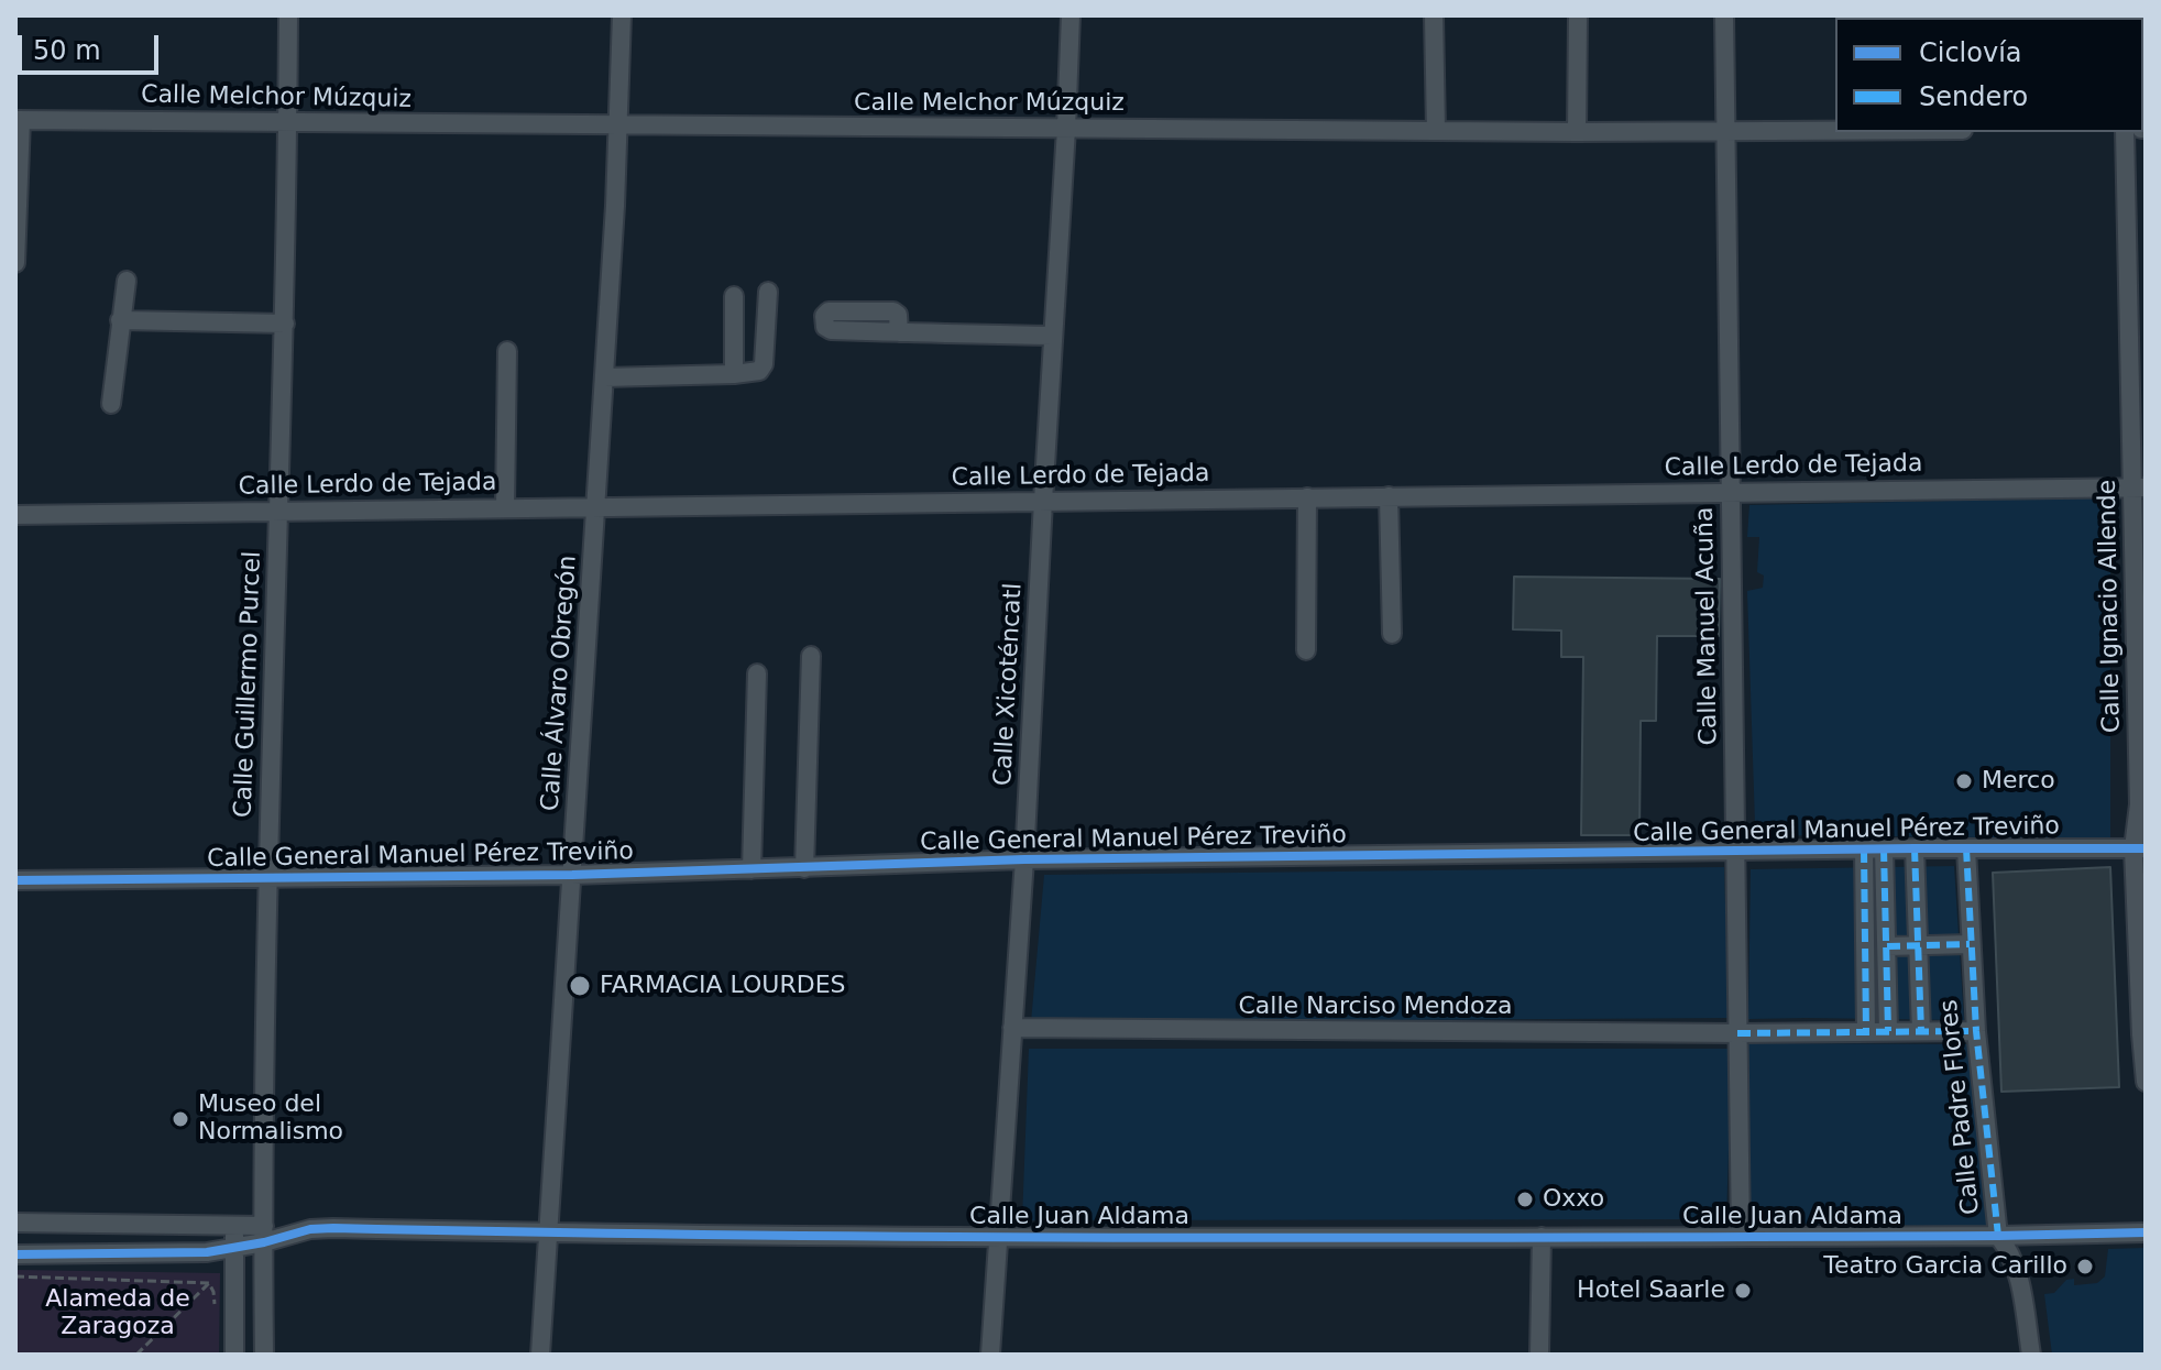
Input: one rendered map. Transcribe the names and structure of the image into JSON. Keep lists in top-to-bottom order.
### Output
{
  "streets": {
    "street": [
      "Calle Melchor Múzquiz",
      "Calle Lerdo de Tejada",
      "Calle Ignacio Allende",
      "Calle Manuel Acuña",
      "Calle Álvaro Obregón",
      "Calle Guillermo Purcel",
      "Calle Xicoténcatl",
      "Calle General Manuel Pérez Treviño",
      "Calle Narciso Mendoza",
      "Calle Padre Flores",
      "Calle Juan Aldama"
    ]
  },
  "crossings": [
    ["Calle Melchor Múzquiz", "Calle Manuel Acuña"],
    ["Calle Melchor Múzquiz", "Calle Álvaro Obregón"],
    ["Calle Melchor Múzquiz", "Calle Guillermo Purcel"],
    ["Calle Melchor Múzquiz", "Calle Xicoténcatl"],
    ["Calle Lerdo de Tejada", "Calle Ignacio Allende"],
    ["Calle Lerdo de Tejada", "Calle Manuel Acuña"],
    ["Calle Lerdo de Tejada", "Calle Álvaro Obregón"],
    ["Calle Lerdo de Tejada", "Calle Guillermo Purcel"],
    ["Calle Lerdo de Tejada", "Calle Xicoténcatl"],
    ["Calle Ignacio Allende", "Calle General Manuel Pérez Treviño"],
    ["Calle Manuel Acuña", "Calle General Manuel Pérez Treviño"],
    ["Calle Manuel Acuña", "Calle Narciso Mendoza"],
    ["Calle Manuel Acuña", "Calle Juan Aldama"],
    ["Calle Álvaro Obregón", "Calle General Manuel Pérez Treviño"],
    ["Calle Álvaro Obregón", "Calle Juan Aldama"],
    ["Calle Guillermo Purcel", "Calle General Manuel Pérez Treviño"],
    ["Calle Guillermo Purcel", "Calle Juan Aldama"],
    ["Calle Xicoténcatl", "Calle General Manuel Pérez Treviño"],
    ["Calle Xicoténcatl", "Calle Narciso Mendoza"],
    ["Calle Xicoténcatl", "Calle Juan Aldama"],
    ["Calle General Manuel Pérez Treviño", "Calle Padre Flores"],
    ["Calle Narciso Mendoza", "Calle Padre Flores"],
    ["Calle Padre Flores", "Calle Juan Aldama"]
  ],
  "parks": ["Alameda de Zaragoza"],
  "places": [
    "Merco",
    "FARMACIA LOURDES",
    "Museo del Normalismo",
    "Oxxo",
    "Teatro Garcia Carillo",
    "Hotel Saarle"
  ],
  "legend": ["Ciclovía", "Sendero"],
  "scale_bar": "50 m"
}
